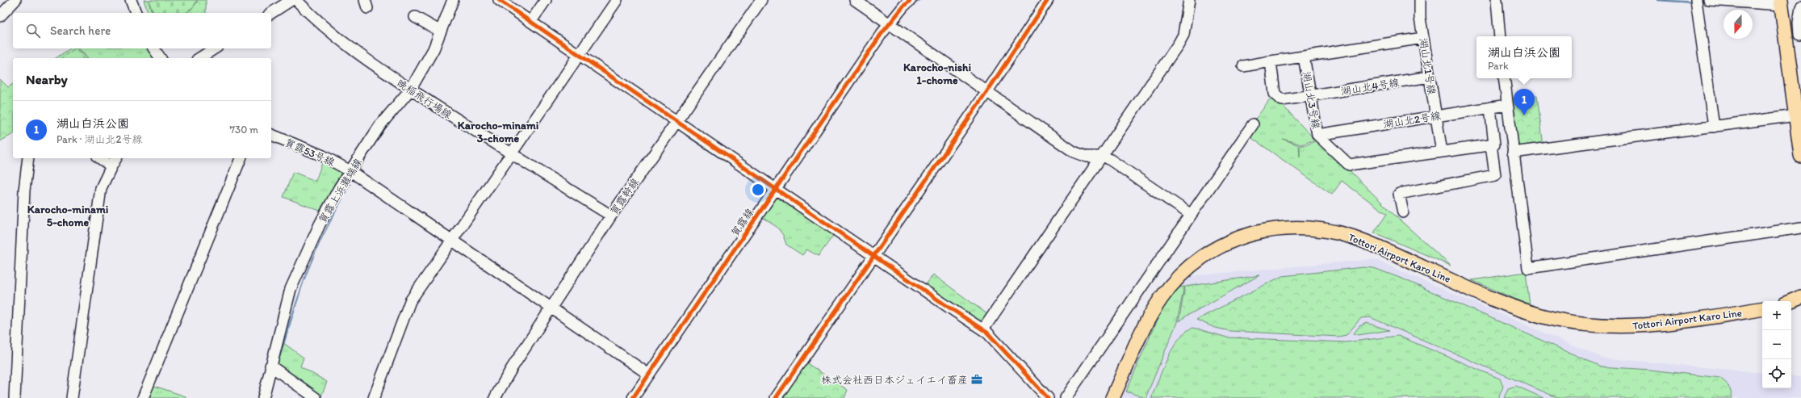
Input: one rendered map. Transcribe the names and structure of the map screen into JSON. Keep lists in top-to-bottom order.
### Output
{
  "streets": {
    "main road": ["Tottori Airport Karo Line"],
    "street": [
      "湖山北1号線",
      "湖山北4号線",
      "晩稲飛行場線",
      "湖山北3号線",
      "湖山北2号線",
      "賀露53号線",
      "賀露上浜灘端線",
      "賀露幹線",
      "賀露線"
    ]
  },
  "crossings": [
    ["湖山北1号線", "湖山北4号線"],
    ["湖山北1号線", "湖山北3号線"],
    ["湖山北1号線", "湖山北2号線"],
    ["湖山北4号線", "湖山北3号線"],
    ["晩稲飛行場線", "賀露上浜灘端線"],
    ["晩稲飛行場線", "賀露幹線"],
    ["湖山北3号線", "湖山北2号線"],
    ["賀露53号線", "賀露上浜灘端線"],
    ["賀露53号線", "賀露幹線"],
    ["賀露53号線", "賀露線"]
  ],
  "districts": ["Karocho-nishi 1-chome", "Karocho-minami 3-chome", "Karocho-minami 5-chome"],
  "places": {
    "office": ["株式会社西日本ジェイエイ畜産"]
  },
  "north": "bottom",
  "page": {
    "search": "Search here",
    "popup": ["湖山白浜公園", "Park"],
    "heading": "Nearby",
    "pins": "1",
    "list": [
      {
        "mark": "1",
        "name": "湖山白浜公園",
        "note": "Park · 湖山北2号線",
        "value": "730 m"
      }
    ],
    "map_buttons": ["+", "−"]
  }
}
